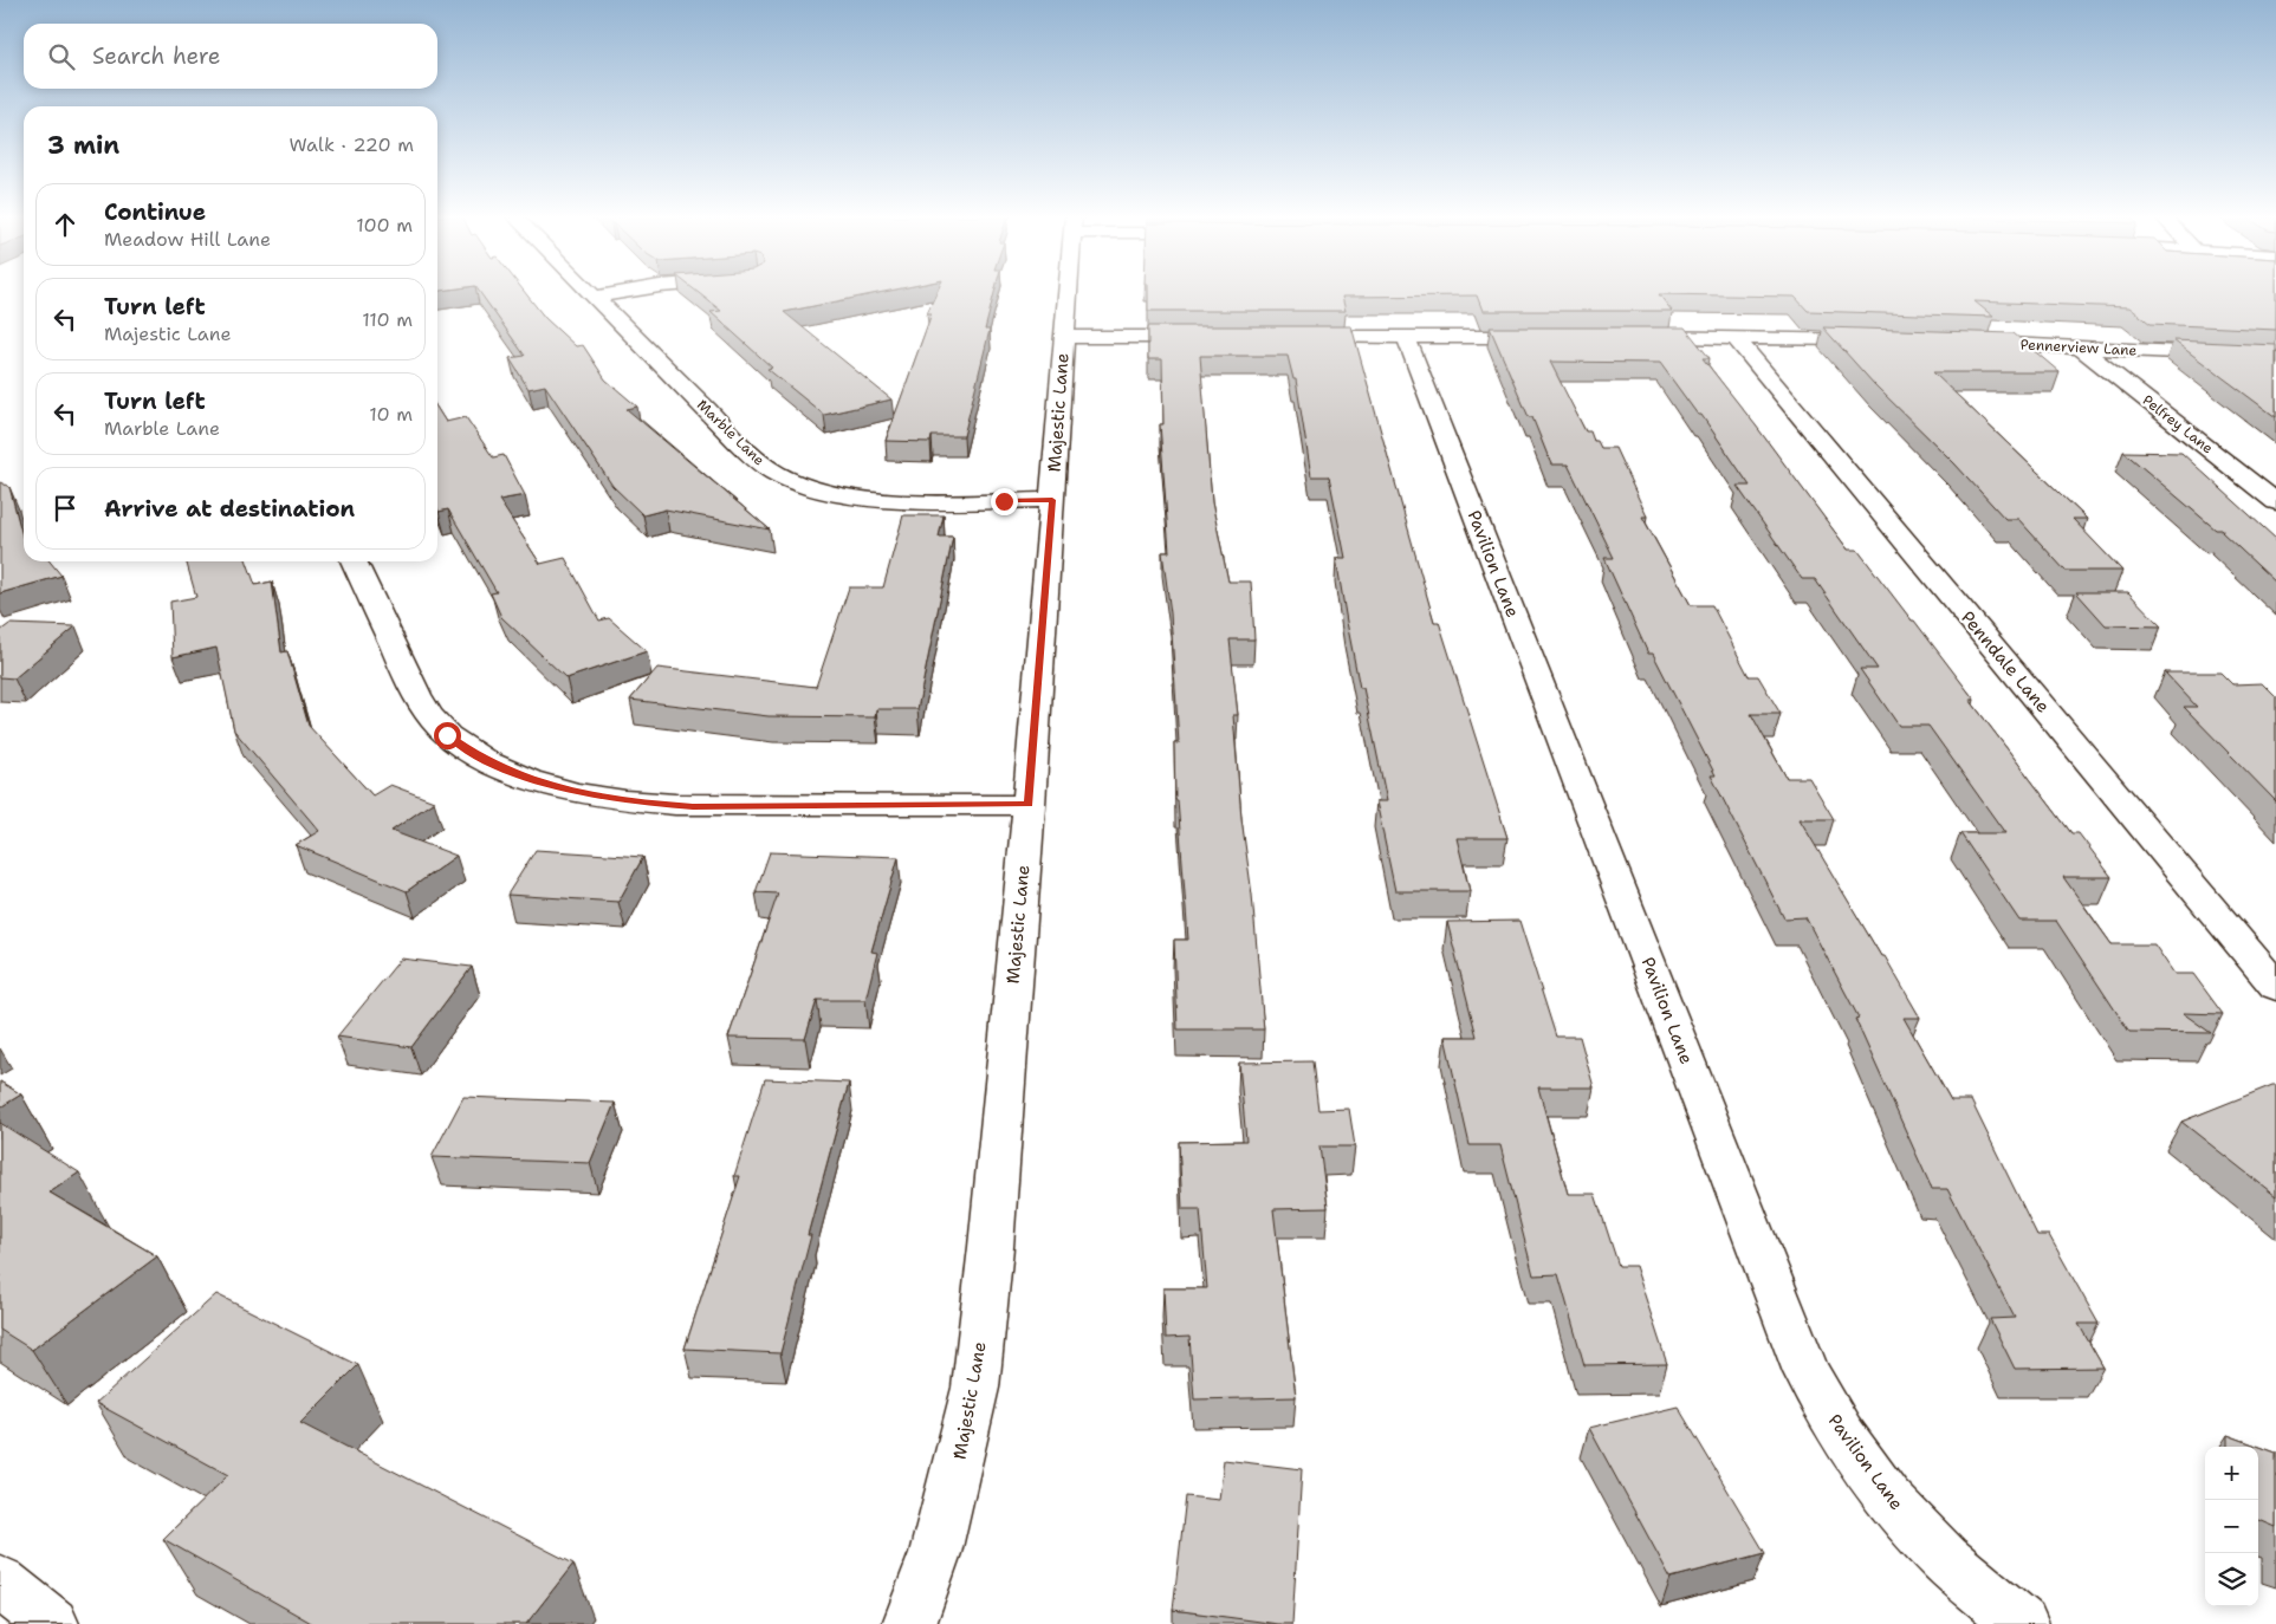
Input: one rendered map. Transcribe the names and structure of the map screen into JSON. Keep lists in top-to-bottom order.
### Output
{
  "streets": {
    "street": [
      "Pennerview Lane",
      "Majestic Lane",
      "Pelfrey Lane",
      "Marble Lane",
      "Pavilion Lane",
      "Penndale Lane"
    ]
  },
  "crossings": [
    ["Pennerview Lane", "Pelfrey Lane"],
    ["Majestic Lane", "Marble Lane"]
  ],
  "page": {
    "search": "Search here",
    "heading": ["3 min", "Walk · 220 m"],
    "list": [
      ["Continue", "Meadow Hill Lane", "100 m"],
      ["Turn left", "Majestic Lane", "110 m"],
      ["Turn left", "Marble Lane", "10 m"],
      "Arrive at destination"
    ],
    "map_buttons": ["+", "−"]
  }
}
